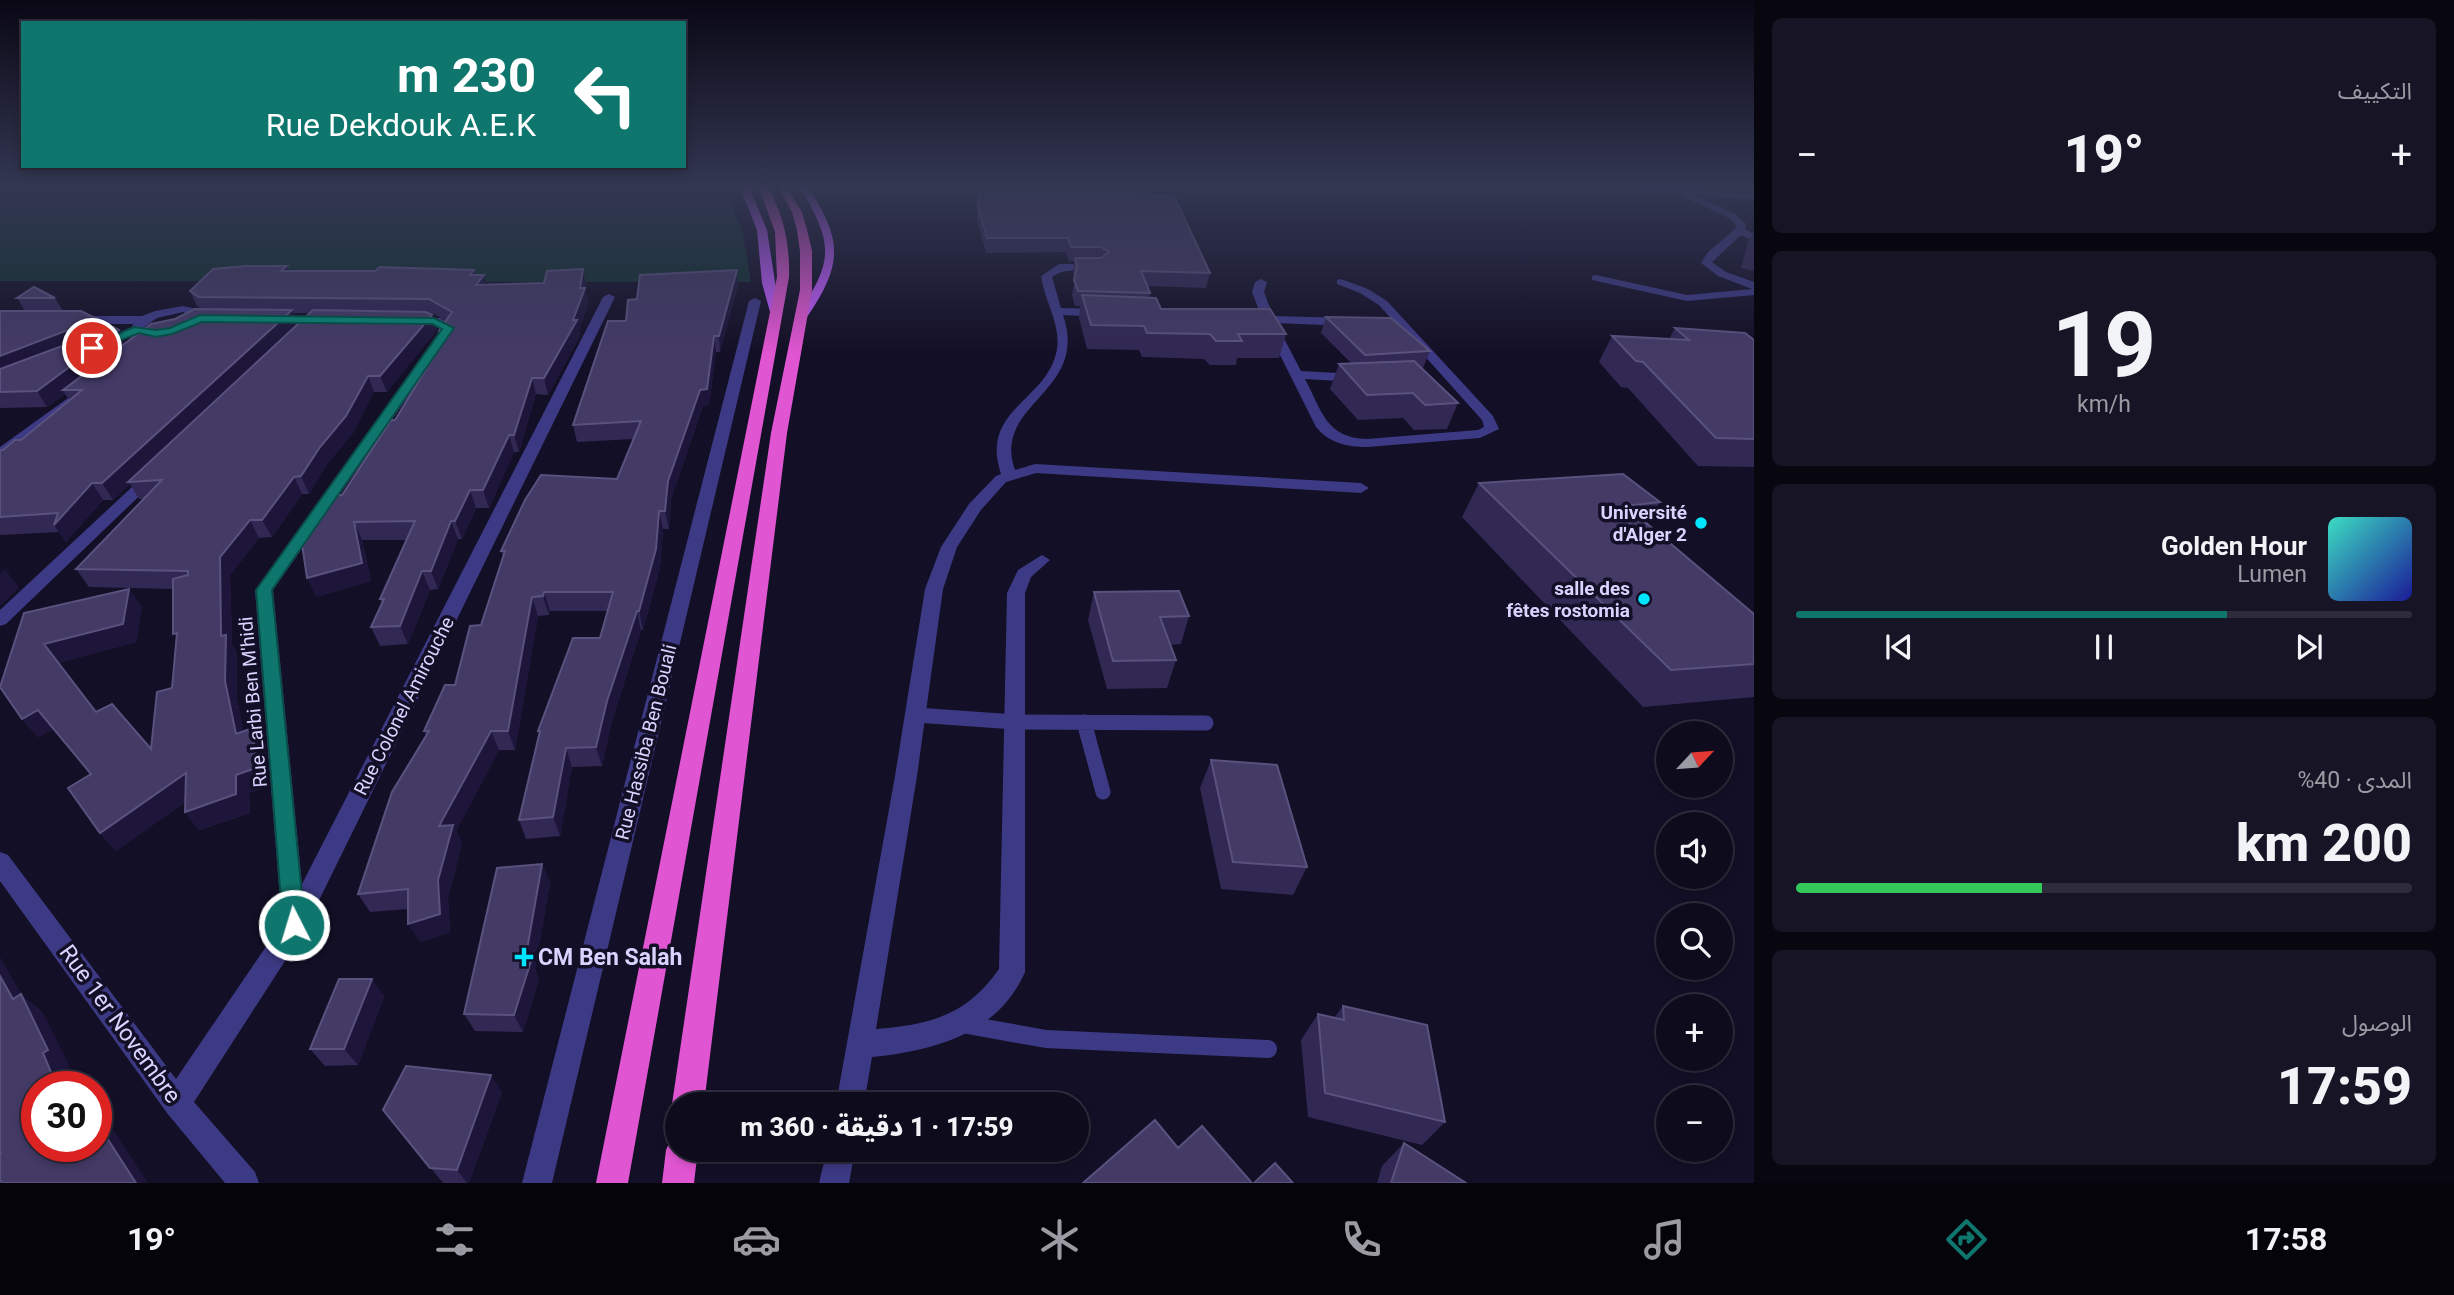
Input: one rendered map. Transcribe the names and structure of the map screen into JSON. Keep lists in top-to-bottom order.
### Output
{
  "streets": {
    "street": [
      "Rue Larbi Ben M'hidi",
      "Rue Colonel Amirouche",
      "Rue Hassiba Ben Bouali",
      "Rue 1er Novembre"
    ]
  },
  "crossings": [
    ["Rue Larbi Ben M'hidi", "Rue Colonel Amirouche"],
    ["Rue Colonel Amirouche", "Rue 1er Novembre"]
  ],
  "places": {
    "other": ["Université d'Alger 2", "salle des fêtes rostomia"],
    "health": ["CM Ben Salah"]
  },
  "north": "top right",
  "page": {
    "tile": [
      "التكييف",
      ["19", "km/h"],
      ["المدى · 40%", "200 km"],
      ["الوصول", "17:59"]
    ],
    "turn": ["230 m", "Rue Dekdouk A.E.K"],
    "heat": ["−", "19°", "+"],
    "song": ["Golden Hour", "Lumen"],
    "map_buttons": ["+", "−"],
    "limit": "30",
    "trip": "17:59 · 1 دقيقة · 360 m",
    "tabs": ["17:58", "19°"]
  }
}
